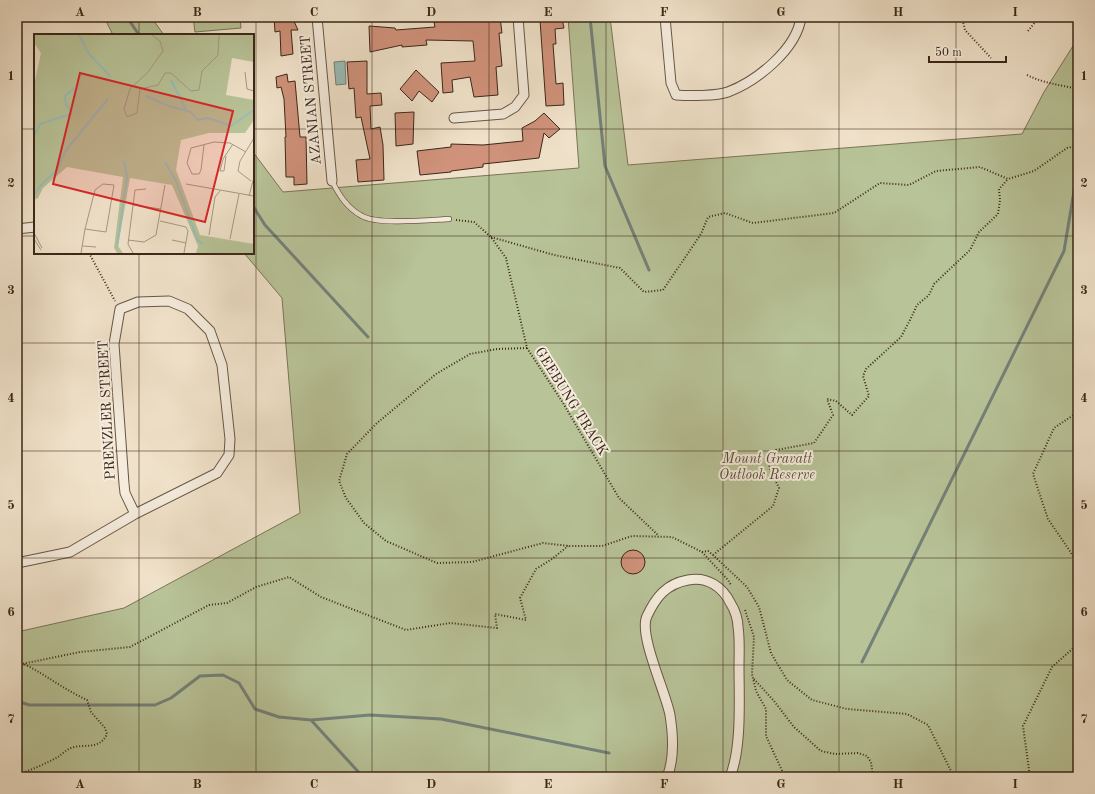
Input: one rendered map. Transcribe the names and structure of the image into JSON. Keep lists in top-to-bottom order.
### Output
{
  "streets": {
    "street": ["AZANIAN STREET", "PRENZLER STREET"],
    "path": ["GEEBUNG TRACK"]
  },
  "parks": ["Mount Gravatt Outlook Reserve"],
  "scale_bar": "50 m",
  "grid": {
    "columns": [
      "A",
      "B",
      "C",
      "D",
      "E",
      "F",
      "G",
      "H",
      "I"
    ],
    "rows": [
      "1",
      "2",
      "3",
      "4",
      "5",
      "6",
      "7"
    ]
  }
}
